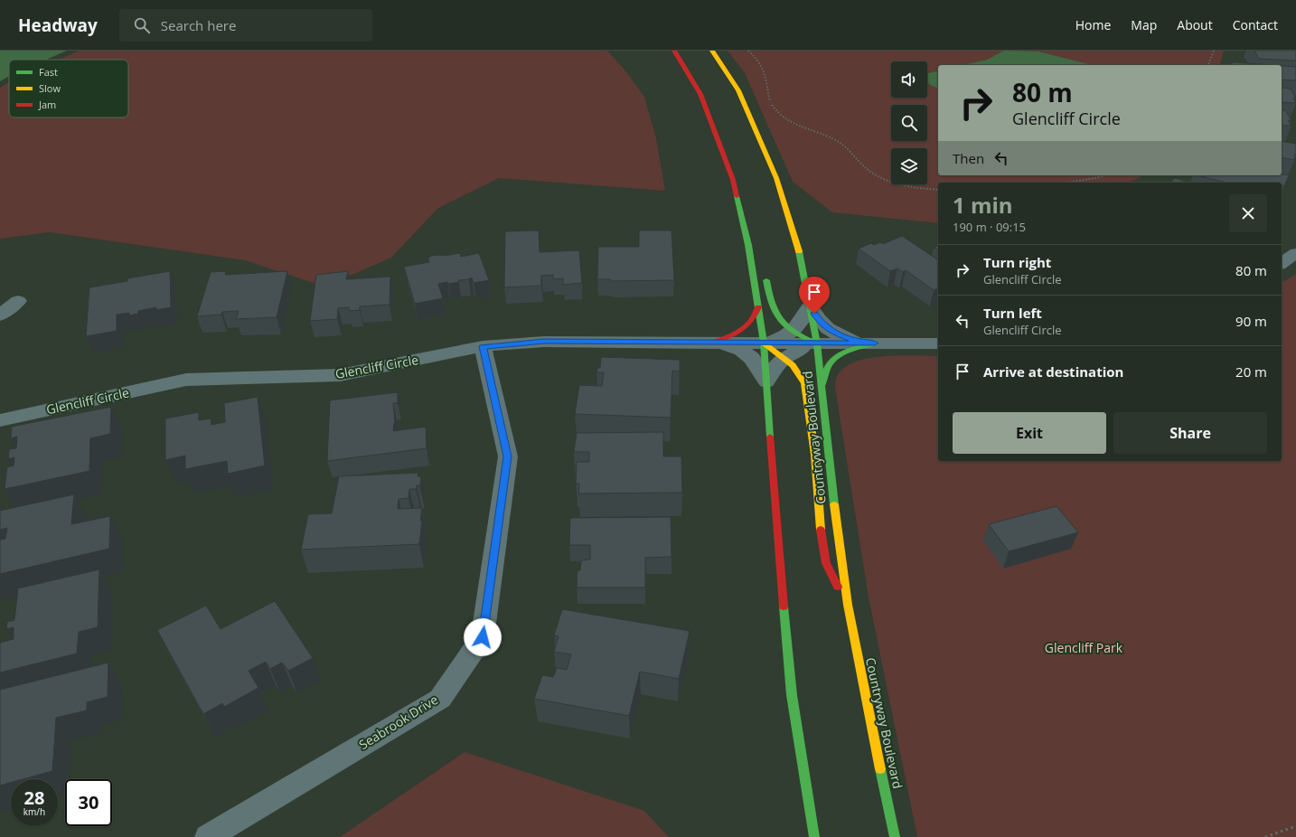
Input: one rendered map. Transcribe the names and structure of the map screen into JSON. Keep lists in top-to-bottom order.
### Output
{
  "streets": {
    "street": ["Glencliff Circle", "Countryway Boulevard", "Seabrook Drive"]
  },
  "crossings": [
    ["Glencliff Circle", "Countryway Boulevard"],
    ["Glencliff Circle", "Seabrook Drive"]
  ],
  "parks": ["Glencliff Park"],
  "legend": ["Fast", "Slow", "Jam"],
  "page": {
    "header": "Headway",
    "search": "Search here",
    "nav": [
      "Home",
      "Map",
      "About",
      "Contact"
    ],
    "turn": ["80 m", "Glencliff Circle"],
    "then": "Then",
    "heading": ["1 min", "190 m · 09:15"],
    "list": [
      {
        "name": "Turn right",
        "note": "Glencliff Circle",
        "value": "80 m"
      },
      {
        "name": "Turn left",
        "note": "Glencliff Circle",
        "value": "90 m"
      },
      {
        "name": "Arrive at destination",
        "value": "20 m"
      }
    ],
    "buttons": ["Exit", "Share"],
    "speed": "28 km/h",
    "limit": "30"
  }
}
